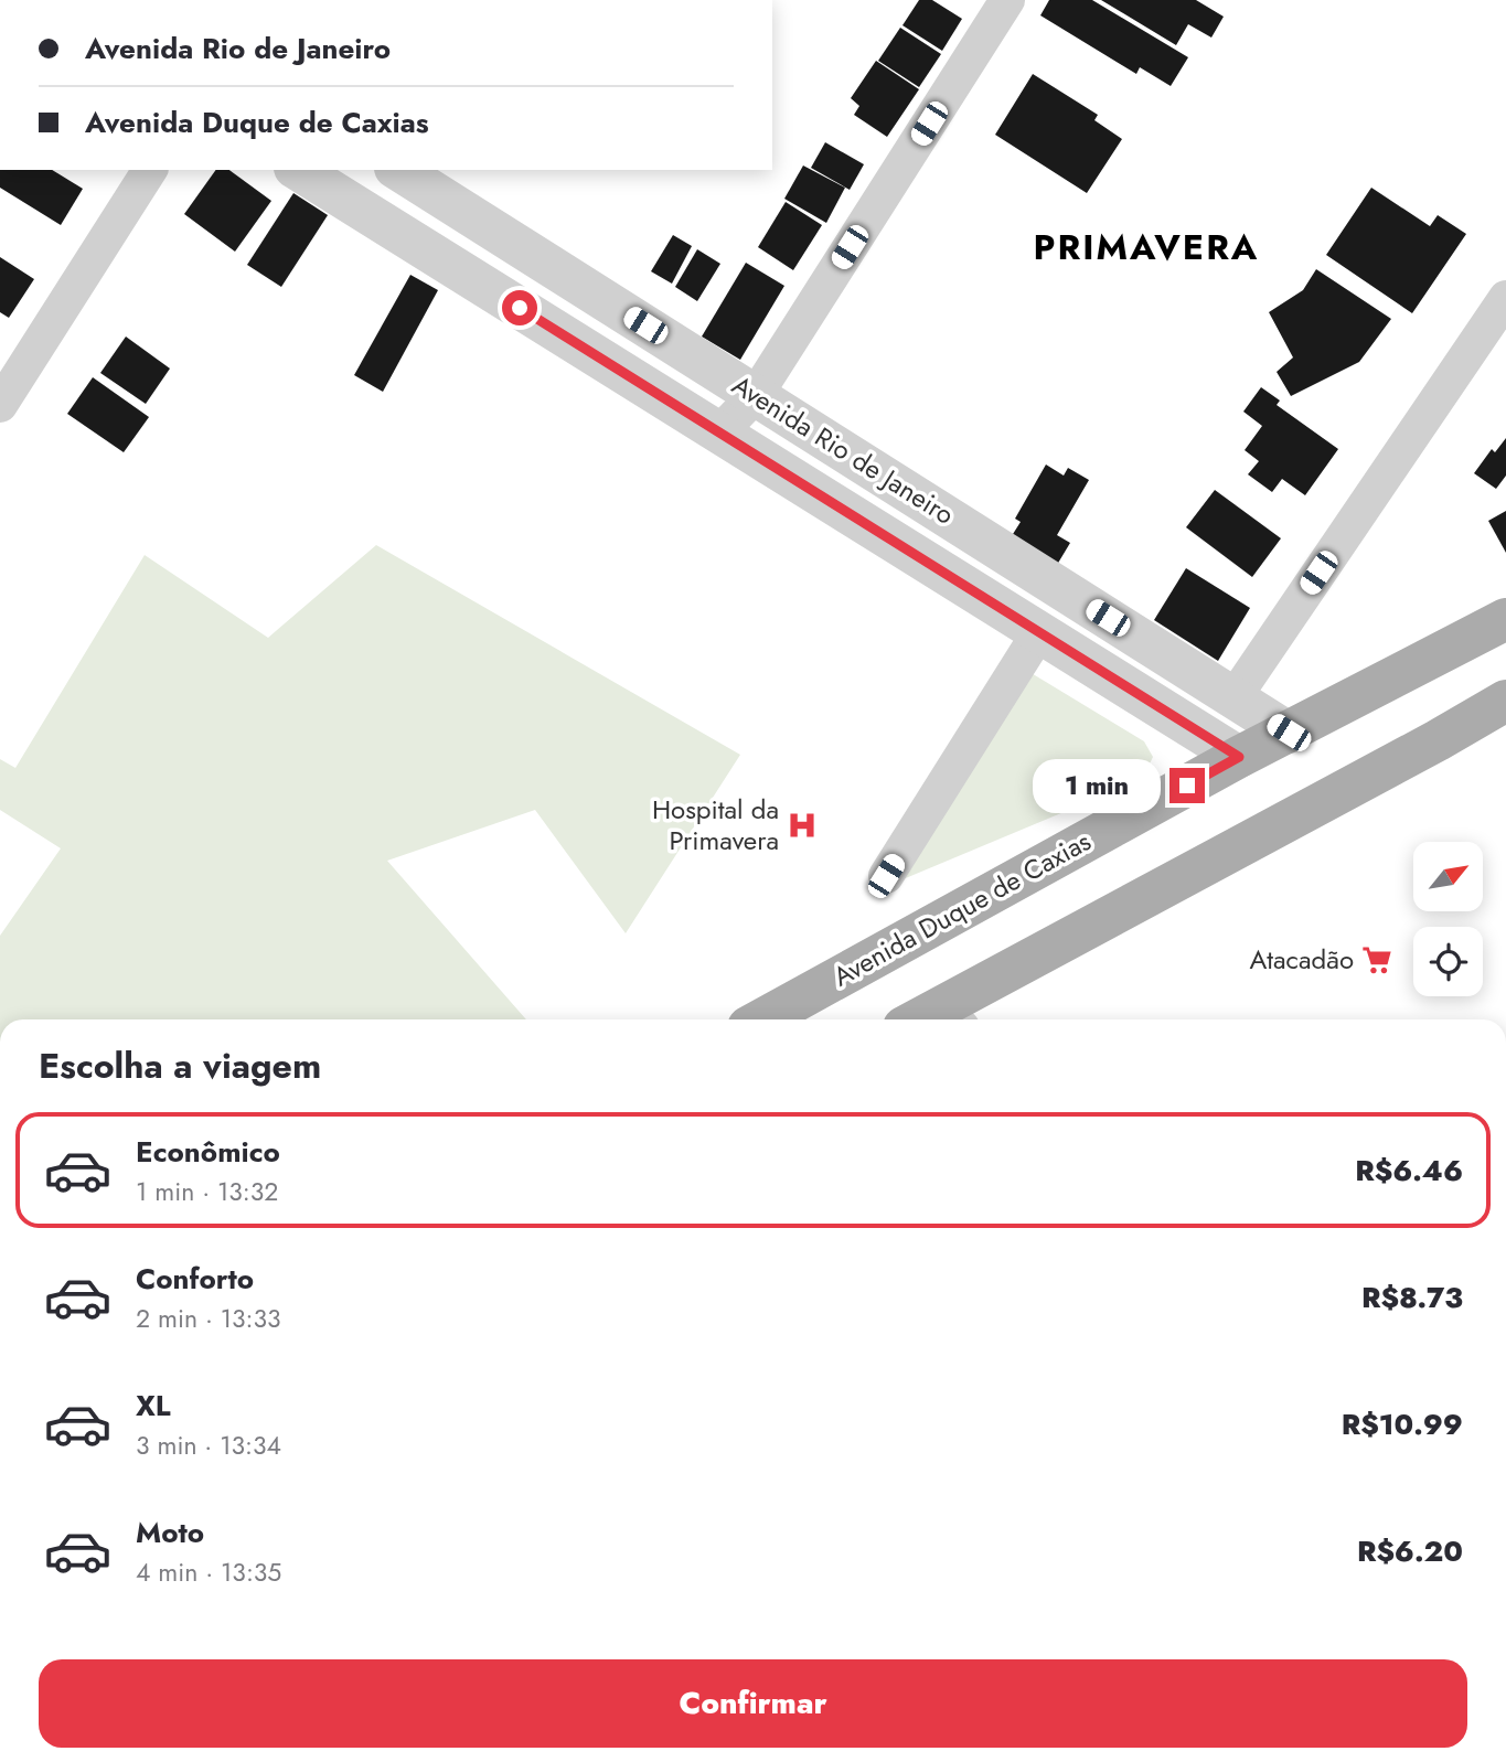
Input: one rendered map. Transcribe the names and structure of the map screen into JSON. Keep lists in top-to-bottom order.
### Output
{
  "streets": {
    "main road": ["Avenida Duque de Caxias"],
    "street": ["Avenida Rio de Janeiro"]
  },
  "crossings": [
    ["Avenida Rio de Janeiro", "Avenida Duque de Caxias"]
  ],
  "districts": ["PRIMAVERA"],
  "places": {
    "hospital": ["Hospital da Primavera"],
    "supermarket": ["Atacadão"]
  },
  "north": "top right",
  "page": {
    "banner": ["Avenida Rio de Janeiro", "Avenida Duque de Caxias"],
    "bubble": "1 min",
    "heading": "Escolha a viagem",
    "list": [
      {
        "name": "Econômico",
        "note": "1 min · 13:32",
        "value": "R$6.46"
      },
      {
        "name": "Conforto",
        "note": "2 min · 13:33",
        "value": "R$8.73"
      },
      {
        "name": "XL",
        "note": "3 min · 13:34",
        "value": "R$10.99"
      },
      {
        "name": "Moto",
        "note": "4 min · 13:35",
        "value": "R$6.20"
      }
    ],
    "buttons": "Confirmar"
  }
}
